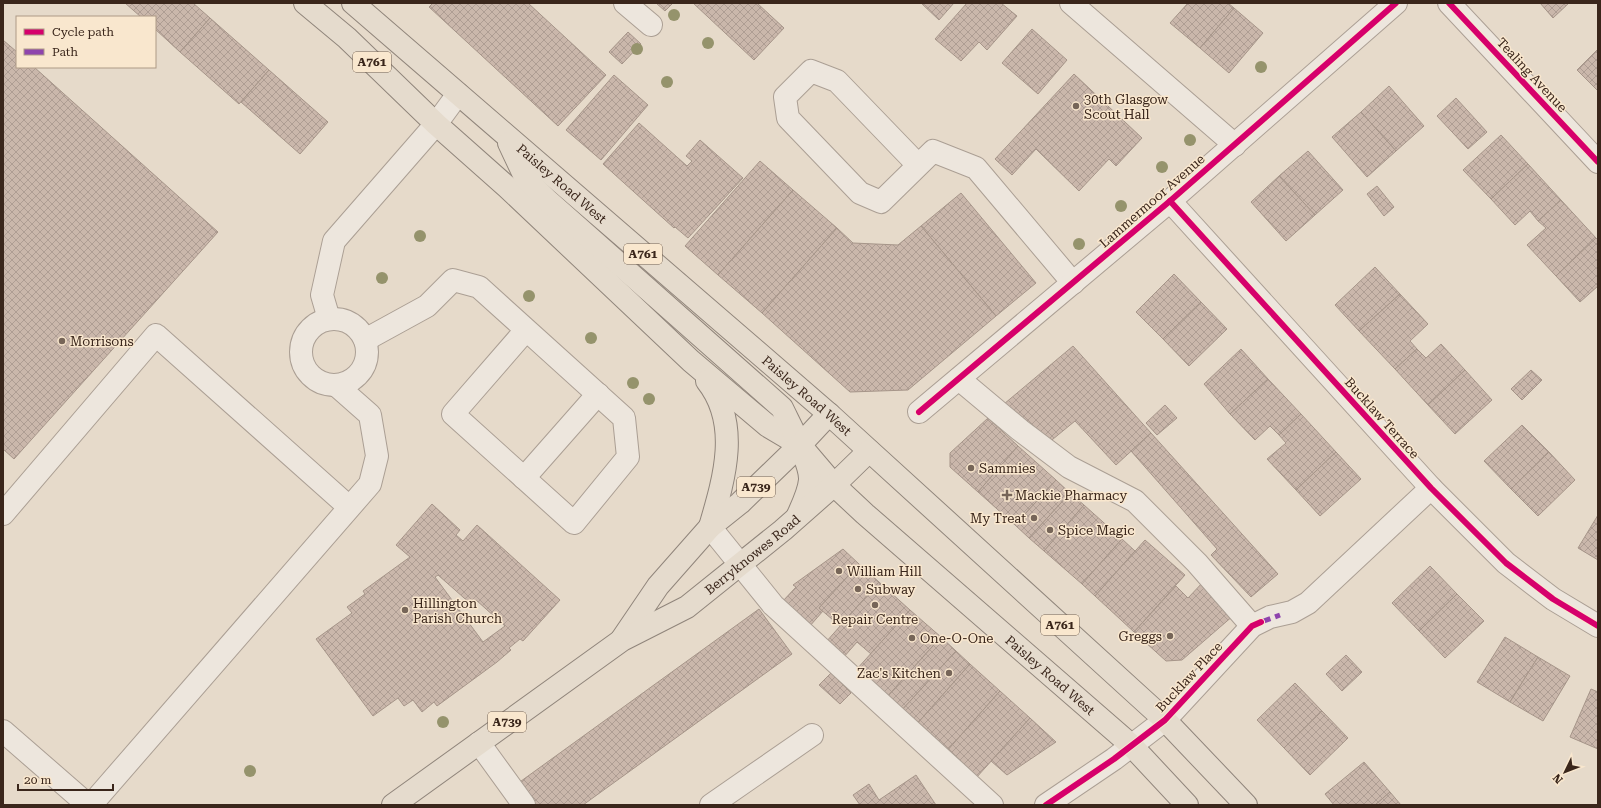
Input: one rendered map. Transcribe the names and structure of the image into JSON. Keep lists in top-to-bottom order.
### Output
{
  "streets": {
    "main road": [
      "A761",
      "Paisley Road West",
      "A739",
      "Berryknowes Road"
    ],
    "street": [
      "Tealing Avenue",
      "Lammermoor Avenue",
      "Bucklaw Terrace",
      "Bucklaw Place"
    ]
  },
  "crossings": [
    ["Paisley Road West", "Berryknowes Road"],
    ["Paisley Road West", "Bucklaw Place"],
    ["Lammermoor Avenue", "Bucklaw Terrace"],
    ["Bucklaw Terrace", "Bucklaw Place"]
  ],
  "places": {
    "other": [
      "30th Glasgow Scout Hall",
      "Morrisons",
      "Sammies",
      "My Treat",
      "Spice Magic",
      "William Hill",
      "Subway",
      "Repair Centre",
      "Hillington Parish Church",
      "Greggs",
      "One-O-One",
      "Zac's Kitchen"
    ],
    "health": ["Mackie Pharmacy"]
  },
  "legend": ["Cycle path", "Path"],
  "scale_bar": "20 m",
  "north": "bottom left"
}
